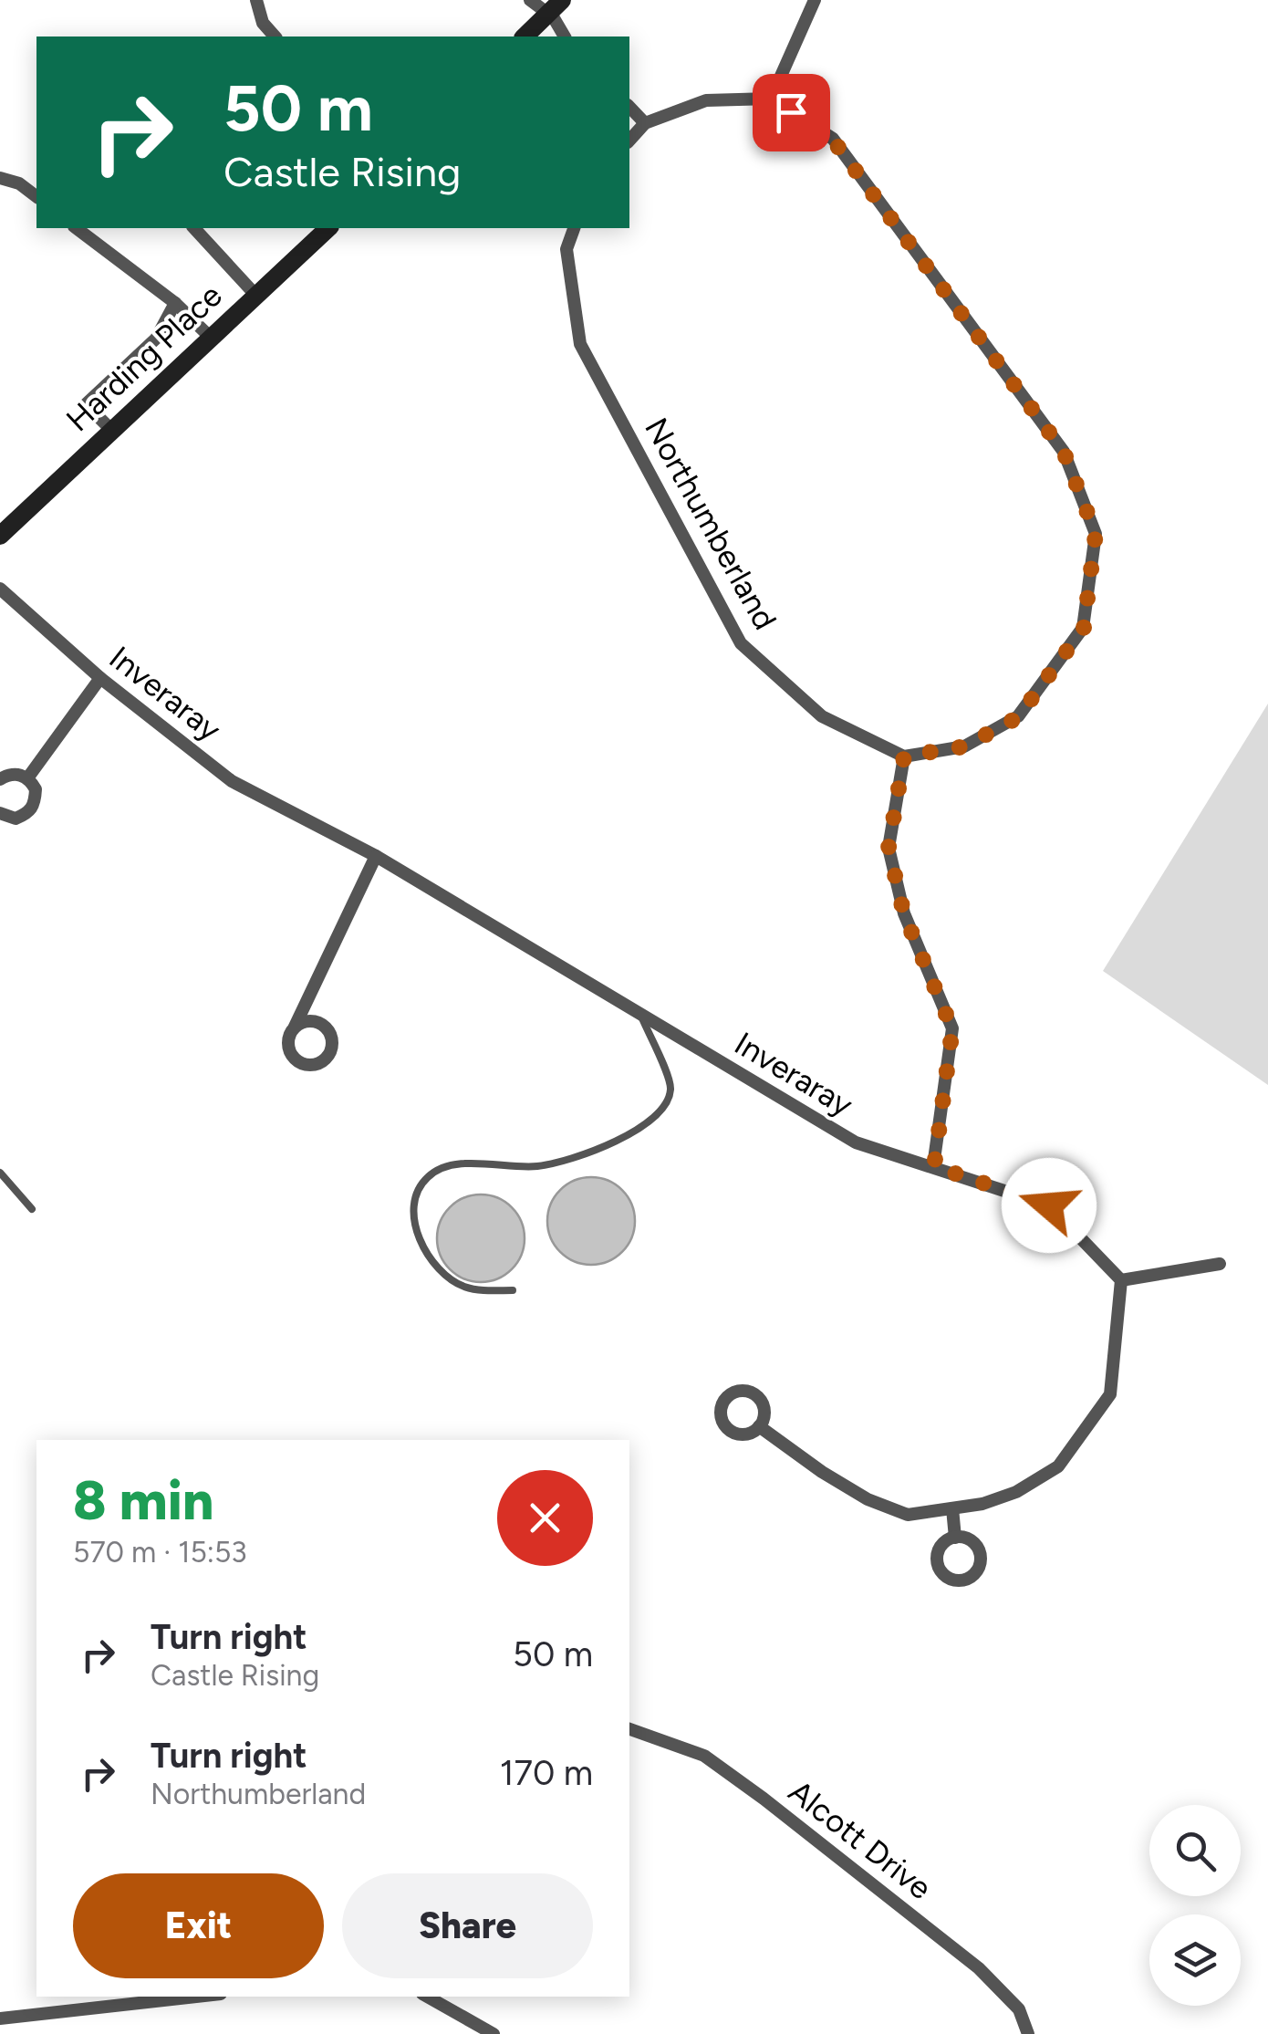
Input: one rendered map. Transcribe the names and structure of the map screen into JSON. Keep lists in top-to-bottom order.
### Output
{
  "streets": {
    "main road": ["Harding Place"],
    "street": ["Northumberland", "Inveraray", "Alcott Drive"]
  },
  "page": {
    "turn": ["50 m", "Castle Rising"],
    "heading": ["8 min", "570 m · 15:53"],
    "list": [
      {
        "name": "Turn right",
        "note": "Castle Rising",
        "value": "50 m"
      },
      {
        "name": "Turn right",
        "note": "Northumberland",
        "value": "170 m"
      }
    ],
    "buttons": ["Exit", "Share"]
  }
}
